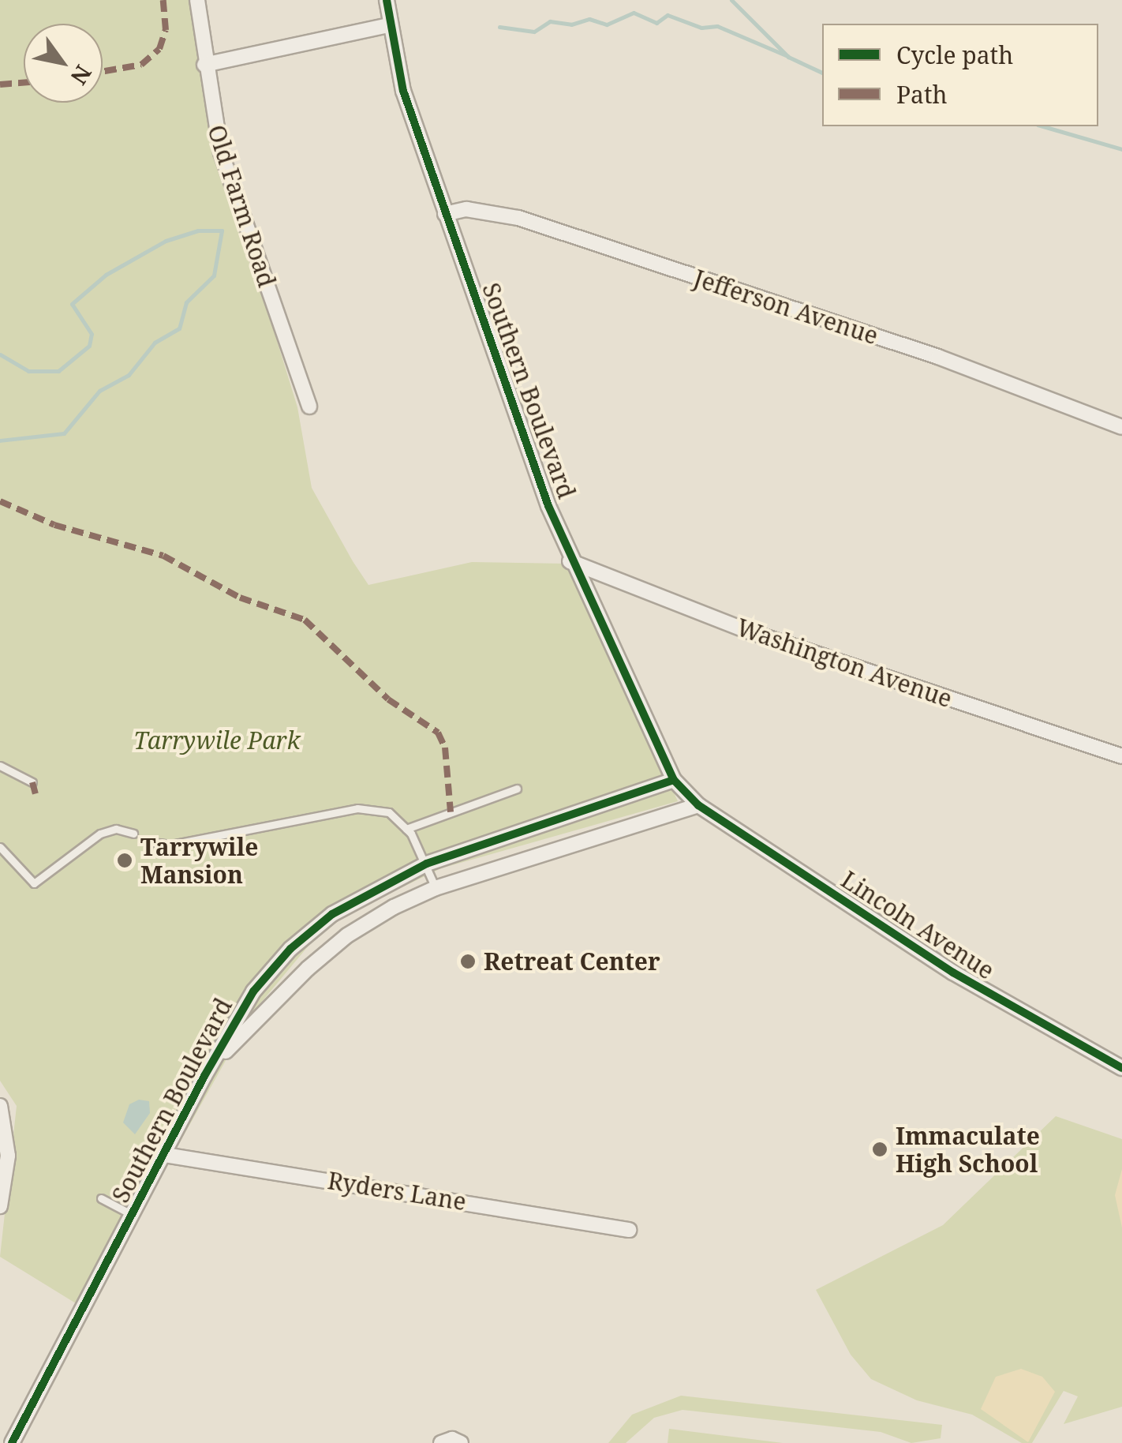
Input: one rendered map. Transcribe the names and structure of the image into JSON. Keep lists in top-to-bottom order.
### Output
{
  "streets": {
    "street": [
      "Old Farm Road",
      "Jefferson Avenue",
      "Southern Boulevard",
      "Washington Avenue",
      "Lincoln Avenue",
      "Ryders Lane"
    ]
  },
  "crossings": [
    ["Jefferson Avenue", "Southern Boulevard"],
    ["Southern Boulevard", "Washington Avenue"],
    ["Southern Boulevard", "Lincoln Avenue"],
    ["Southern Boulevard", "Ryders Lane"]
  ],
  "parks": ["Tarrywile Park"],
  "places": ["Tarrywile Mansion", "Retreat Center", "Immaculate High School"],
  "legend": ["Cycle path", "Path"],
  "north": "bottom right"
}
